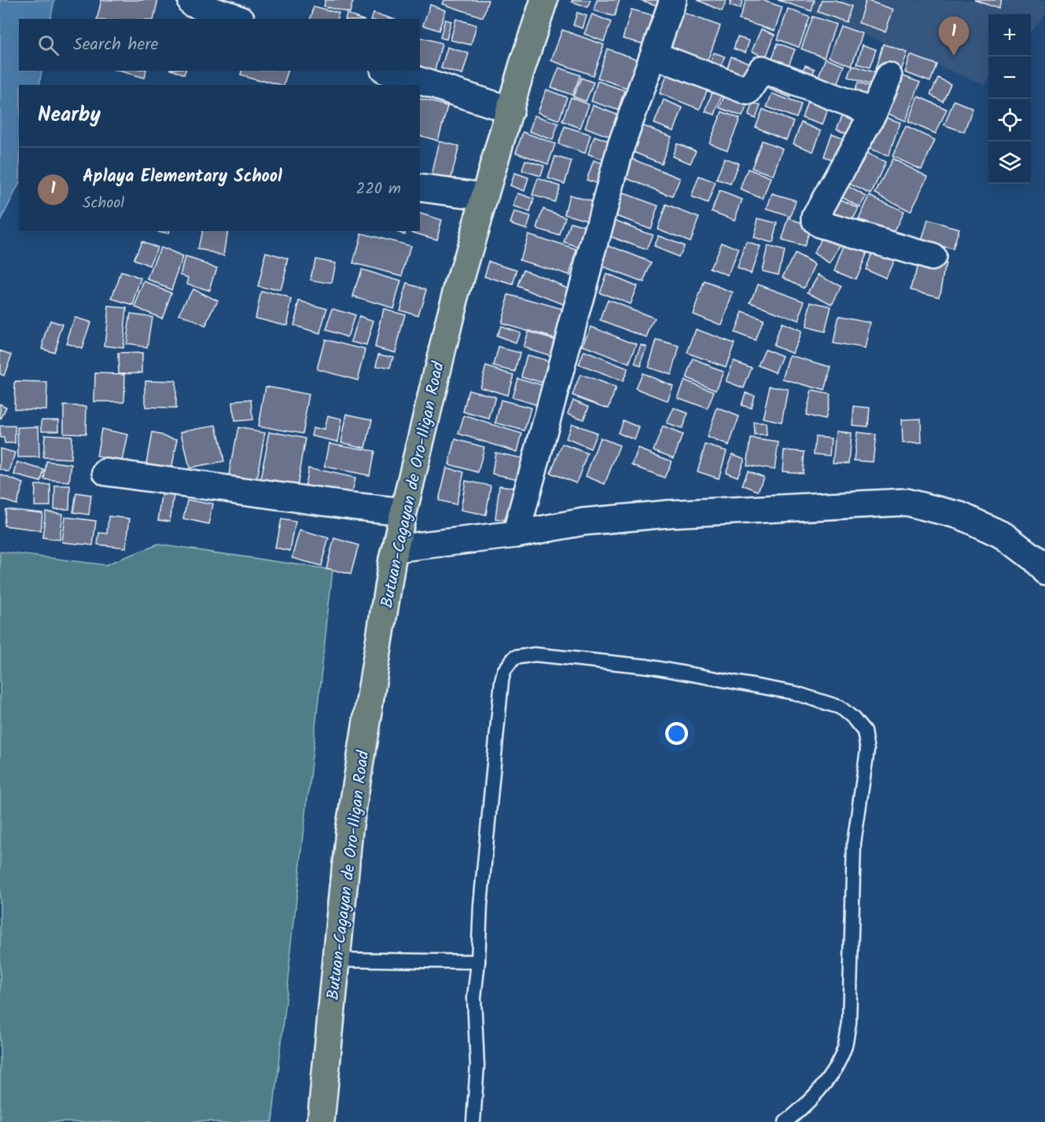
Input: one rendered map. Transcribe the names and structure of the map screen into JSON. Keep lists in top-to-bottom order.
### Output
{
  "streets": {
    "highway": ["Butuan-Cagayan de Oro-Iligan Road"]
  },
  "page": {
    "map_buttons": ["+", "−"],
    "pins": "1",
    "search": "Search here",
    "heading": "Nearby",
    "list": [
      {
        "mark": "1",
        "name": "Aplaya Elementary School",
        "note": "School",
        "value": "220 m"
      }
    ]
  }
}
